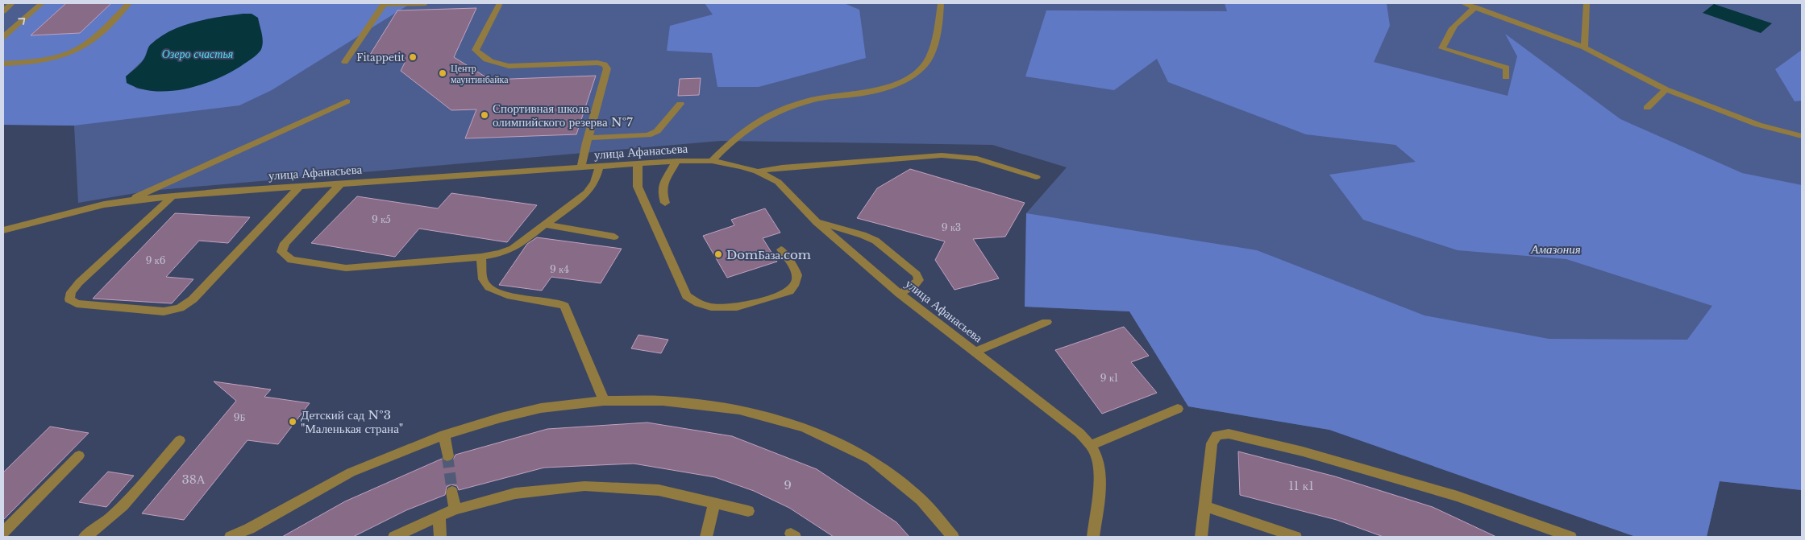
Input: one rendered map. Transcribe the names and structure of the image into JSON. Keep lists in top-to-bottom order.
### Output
{
  "streets": {
    "street": ["улица Афанасьева"]
  },
  "water": ["Озеро счастья"],
  "parks": ["Амазония"],
  "places": [
    "Fitappetit",
    "Центр маунтинбайка",
    "Спортивная школа олимпийского резерва №7",
    "DomБаза.com",
    "Детский сад №3 \"Маленькая страна\""
  ],
  "house_numbers": [
    "9 к5",
    "9 к3",
    "9 к6",
    "9 к4",
    "9 к1",
    "9Б",
    "38А",
    "9",
    "11 к1"
  ]
}
